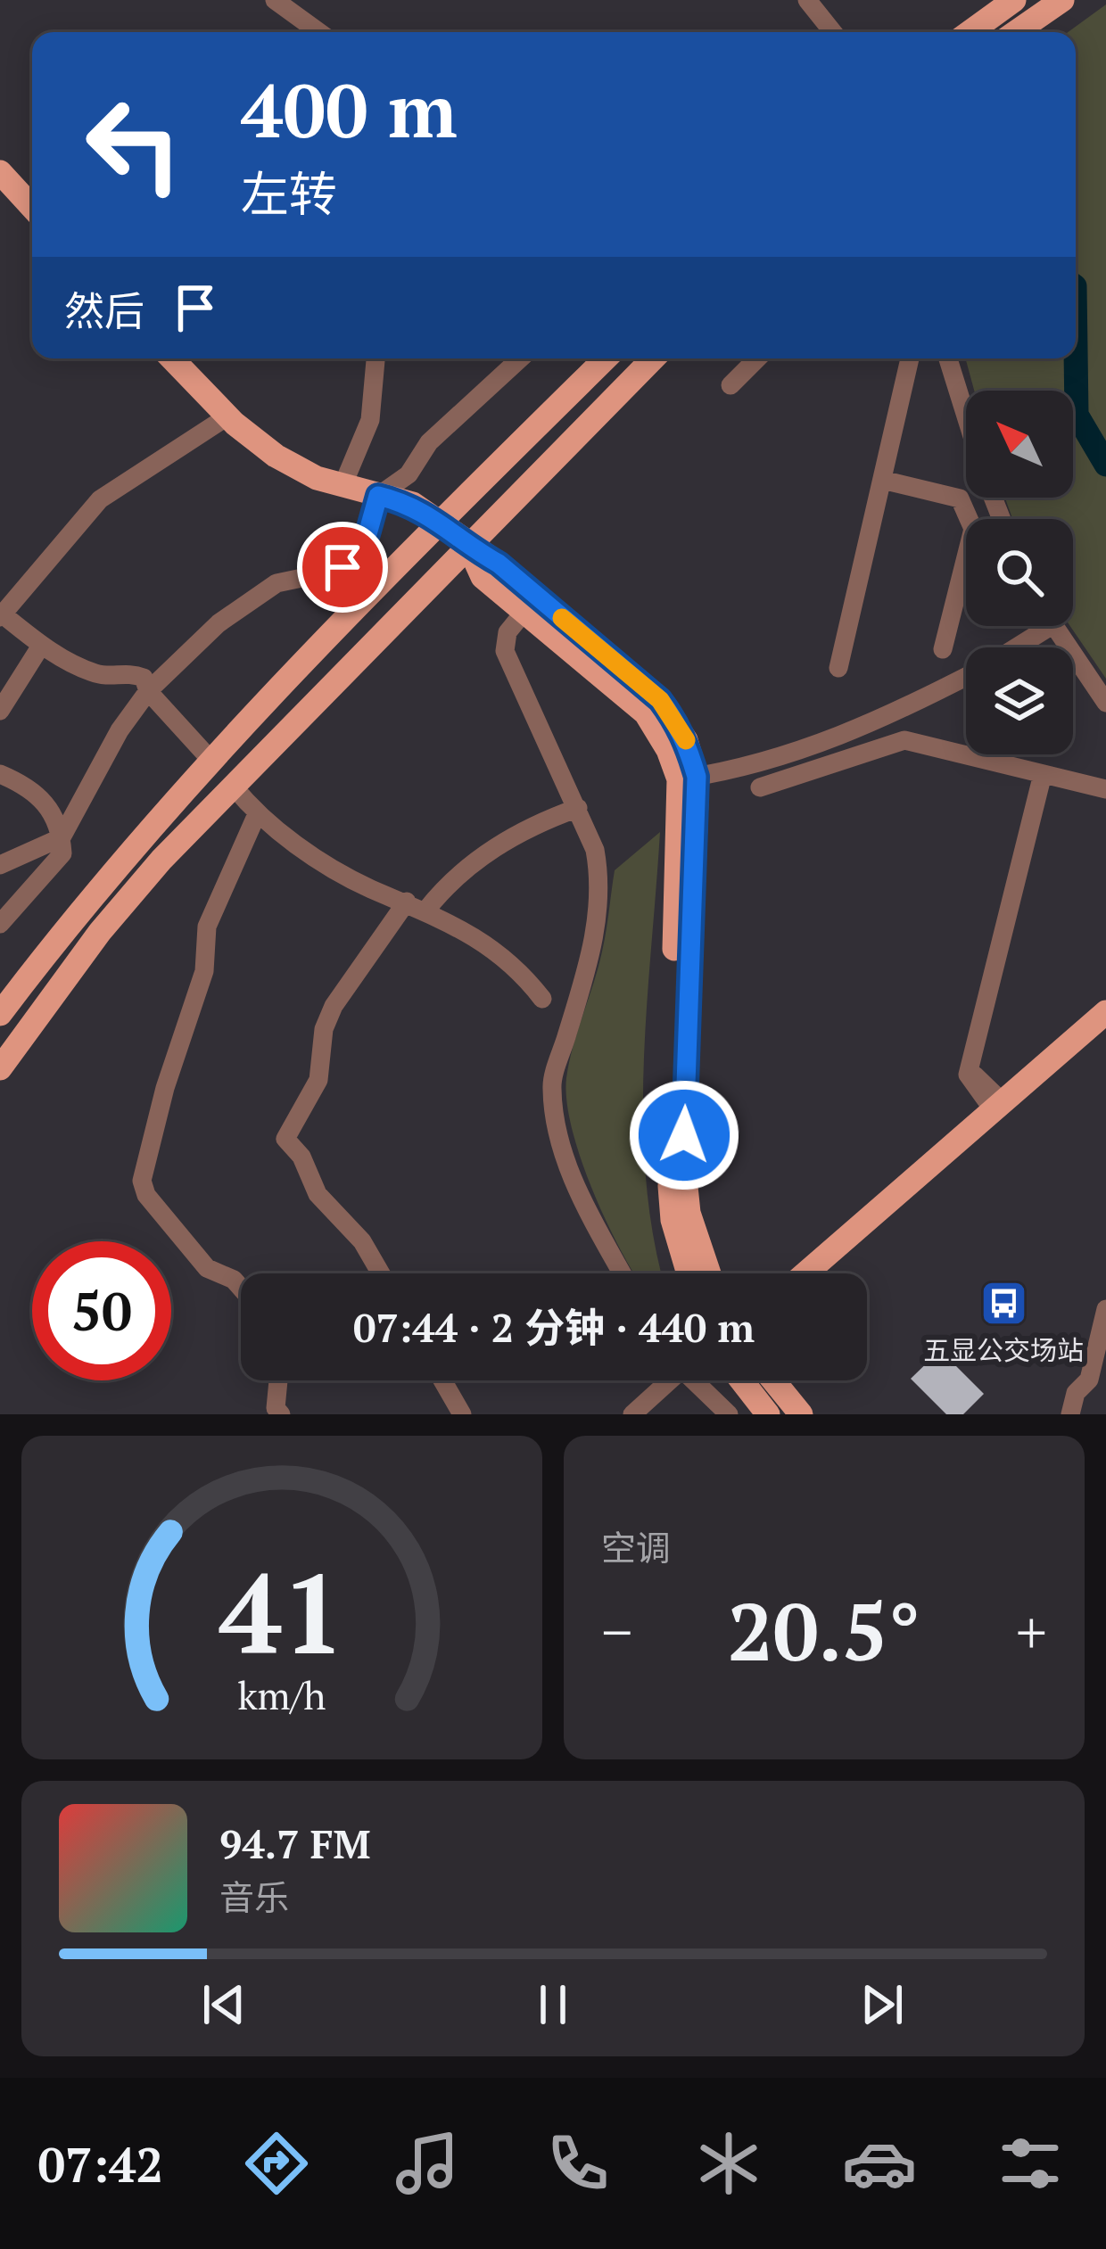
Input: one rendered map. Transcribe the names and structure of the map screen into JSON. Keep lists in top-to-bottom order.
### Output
{
  "places": {
    "bus stop": ["五显公交场站"]
  },
  "north": "top left",
  "page": {
    "turn": ["400 m", "左转"],
    "then": "然后",
    "limit": "50",
    "trip": "07:44 · 2 分钟 · 440 m",
    "tile": "空调",
    "heat": ["−", "20.5°", "+"],
    "song": ["94.7 FM", "音乐"],
    "tabs": "07:42",
    "gauge": ["41", "km/h"]
  }
}
